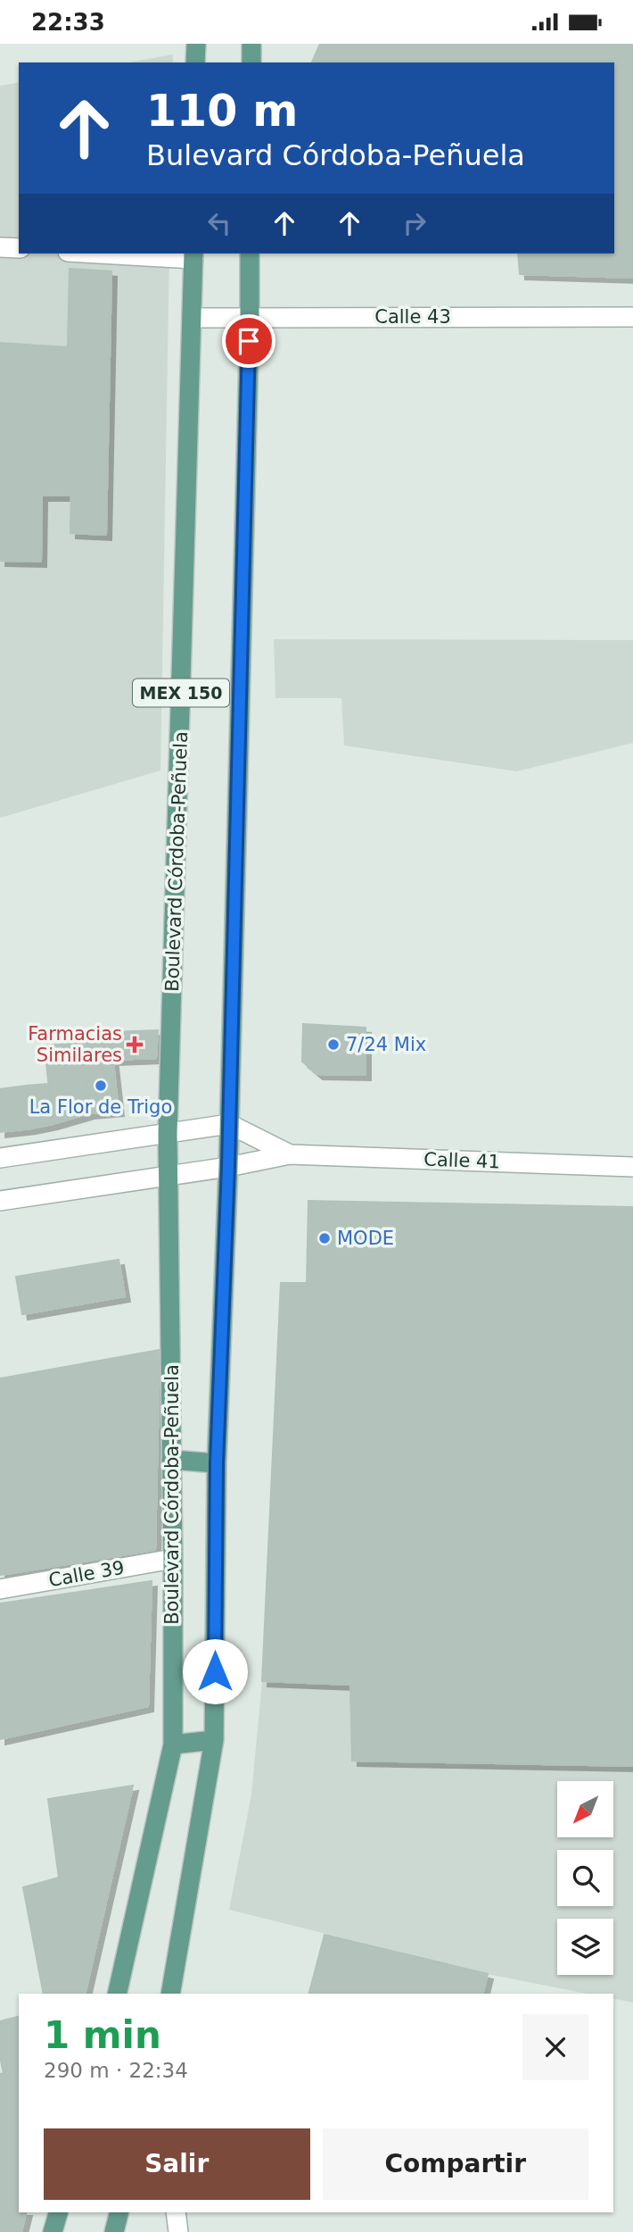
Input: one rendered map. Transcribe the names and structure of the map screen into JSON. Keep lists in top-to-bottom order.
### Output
{
  "streets": {
    "main road": ["MEX 150", "Boulevard Córdoba-Peñuela"],
    "street": ["Calle 43", "Calle 41", "Calle 39"]
  },
  "crossings": [
    ["Calle 43", "MEX 150"],
    ["Calle 43", "Boulevard Córdoba-Peñuela"],
    ["MEX 150", "Boulevard Córdoba-Peñuela"],
    ["MEX 150", "Calle 41"],
    ["Boulevard Córdoba-Peñuela", "Calle 41"],
    ["Boulevard Córdoba-Peñuela", "Calle 39"]
  ],
  "places": {
    "health": ["Farmacias Similares"],
    "other": ["7/24 Mix", "La Flor de Trigo", "MODE"]
  },
  "north": "bottom left",
  "page": {
    "status": "22:33",
    "turn": ["110 m", "Bulevard Córdoba-Peñuela"],
    "heading": ["1 min", "290 m · 22:34"],
    "buttons": ["Salir", "Compartir"]
  }
}
